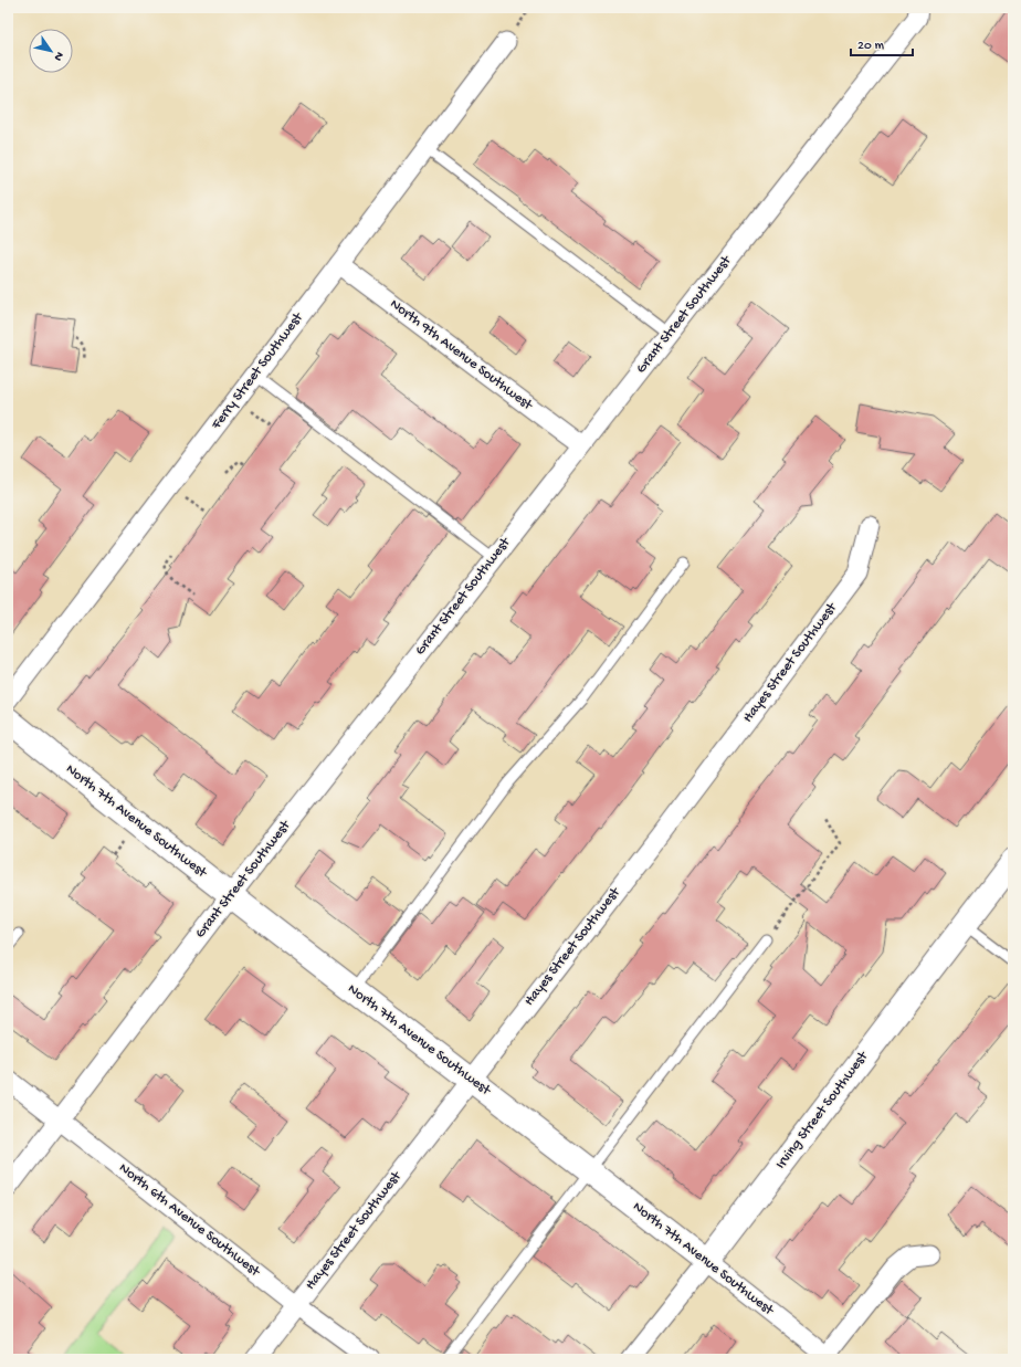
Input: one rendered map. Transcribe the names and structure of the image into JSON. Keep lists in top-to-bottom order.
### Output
{
  "streets": {
    "street": [
      "Grant Street Southwest",
      "North 9th Avenue Southwest",
      "Ferry Street Southwest",
      "Hayes Street Southwest",
      "North 7th Avenue Southwest",
      "Irving Street Southwest",
      "North 6th Avenue Southwest"
    ]
  },
  "crossings": [
    ["Grant Street Southwest", "North 9th Avenue Southwest"],
    ["Grant Street Southwest", "North 7th Avenue Southwest"],
    ["Grant Street Southwest", "North 6th Avenue Southwest"],
    ["North 9th Avenue Southwest", "Ferry Street Southwest"],
    ["Hayes Street Southwest", "North 7th Avenue Southwest"],
    ["Hayes Street Southwest", "North 6th Avenue Southwest"],
    ["North 7th Avenue Southwest", "Irving Street Southwest"]
  ],
  "scale_bar": "20 m",
  "north": "bottom right"
}
